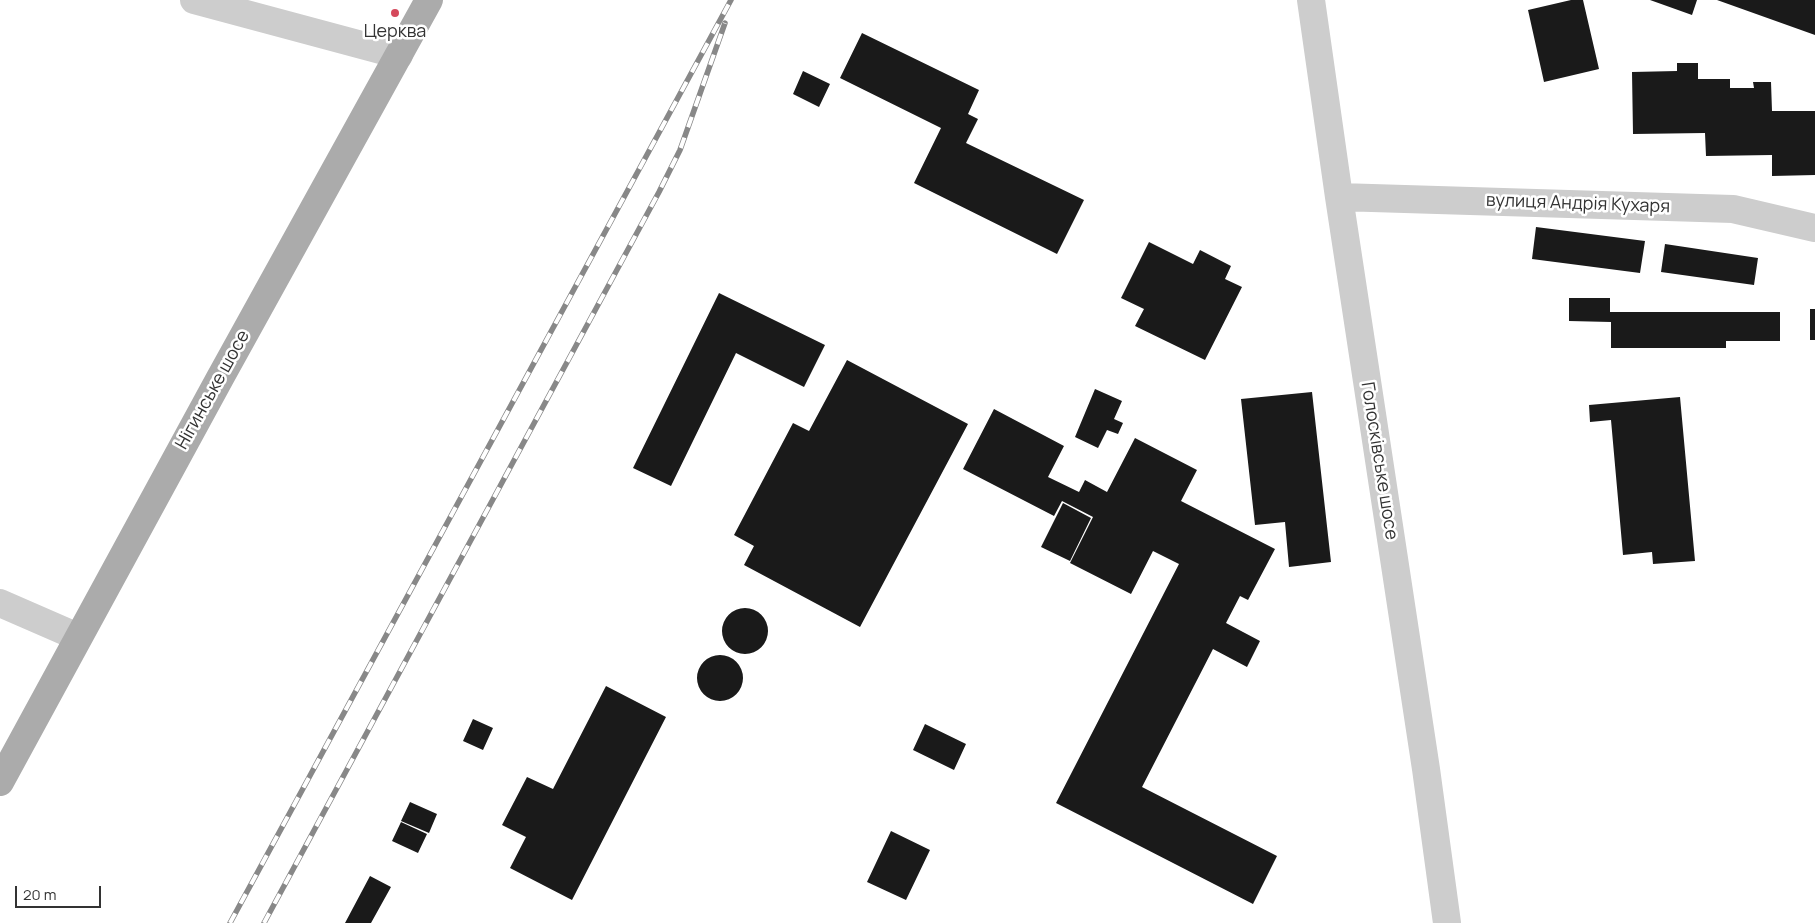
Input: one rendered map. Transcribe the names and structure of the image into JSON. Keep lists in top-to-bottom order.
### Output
{
  "streets": {
    "main road": ["Нігинське шосе"],
    "street": ["вулиця Андрія Кухаря", "Голосківське шосе"]
  },
  "crossings": [
    ["вулиця Андрія Кухаря", "Голосківське шосе"]
  ],
  "places": ["Церква"],
  "scale_bar": "20 m"
}
